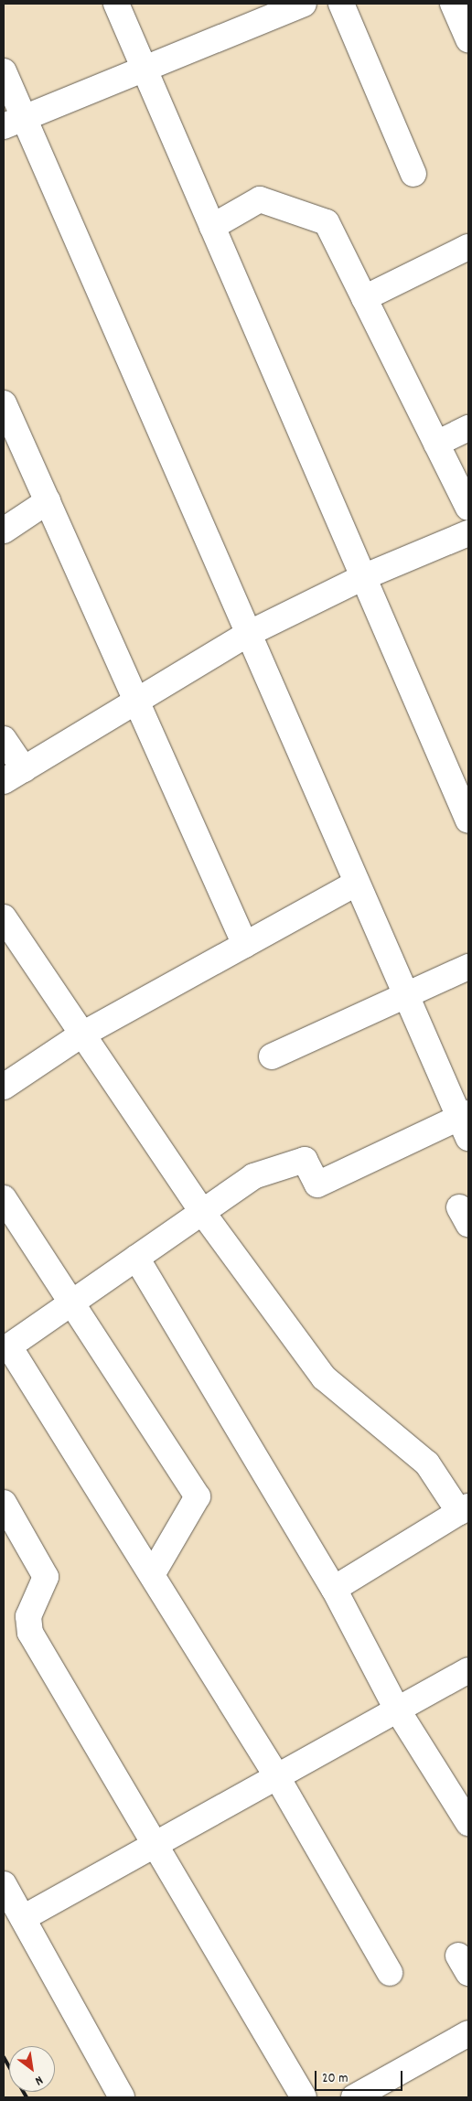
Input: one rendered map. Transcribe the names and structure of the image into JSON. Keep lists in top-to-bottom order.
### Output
{
  "scale_bar": "20 m",
  "north": "bottom right"
}
